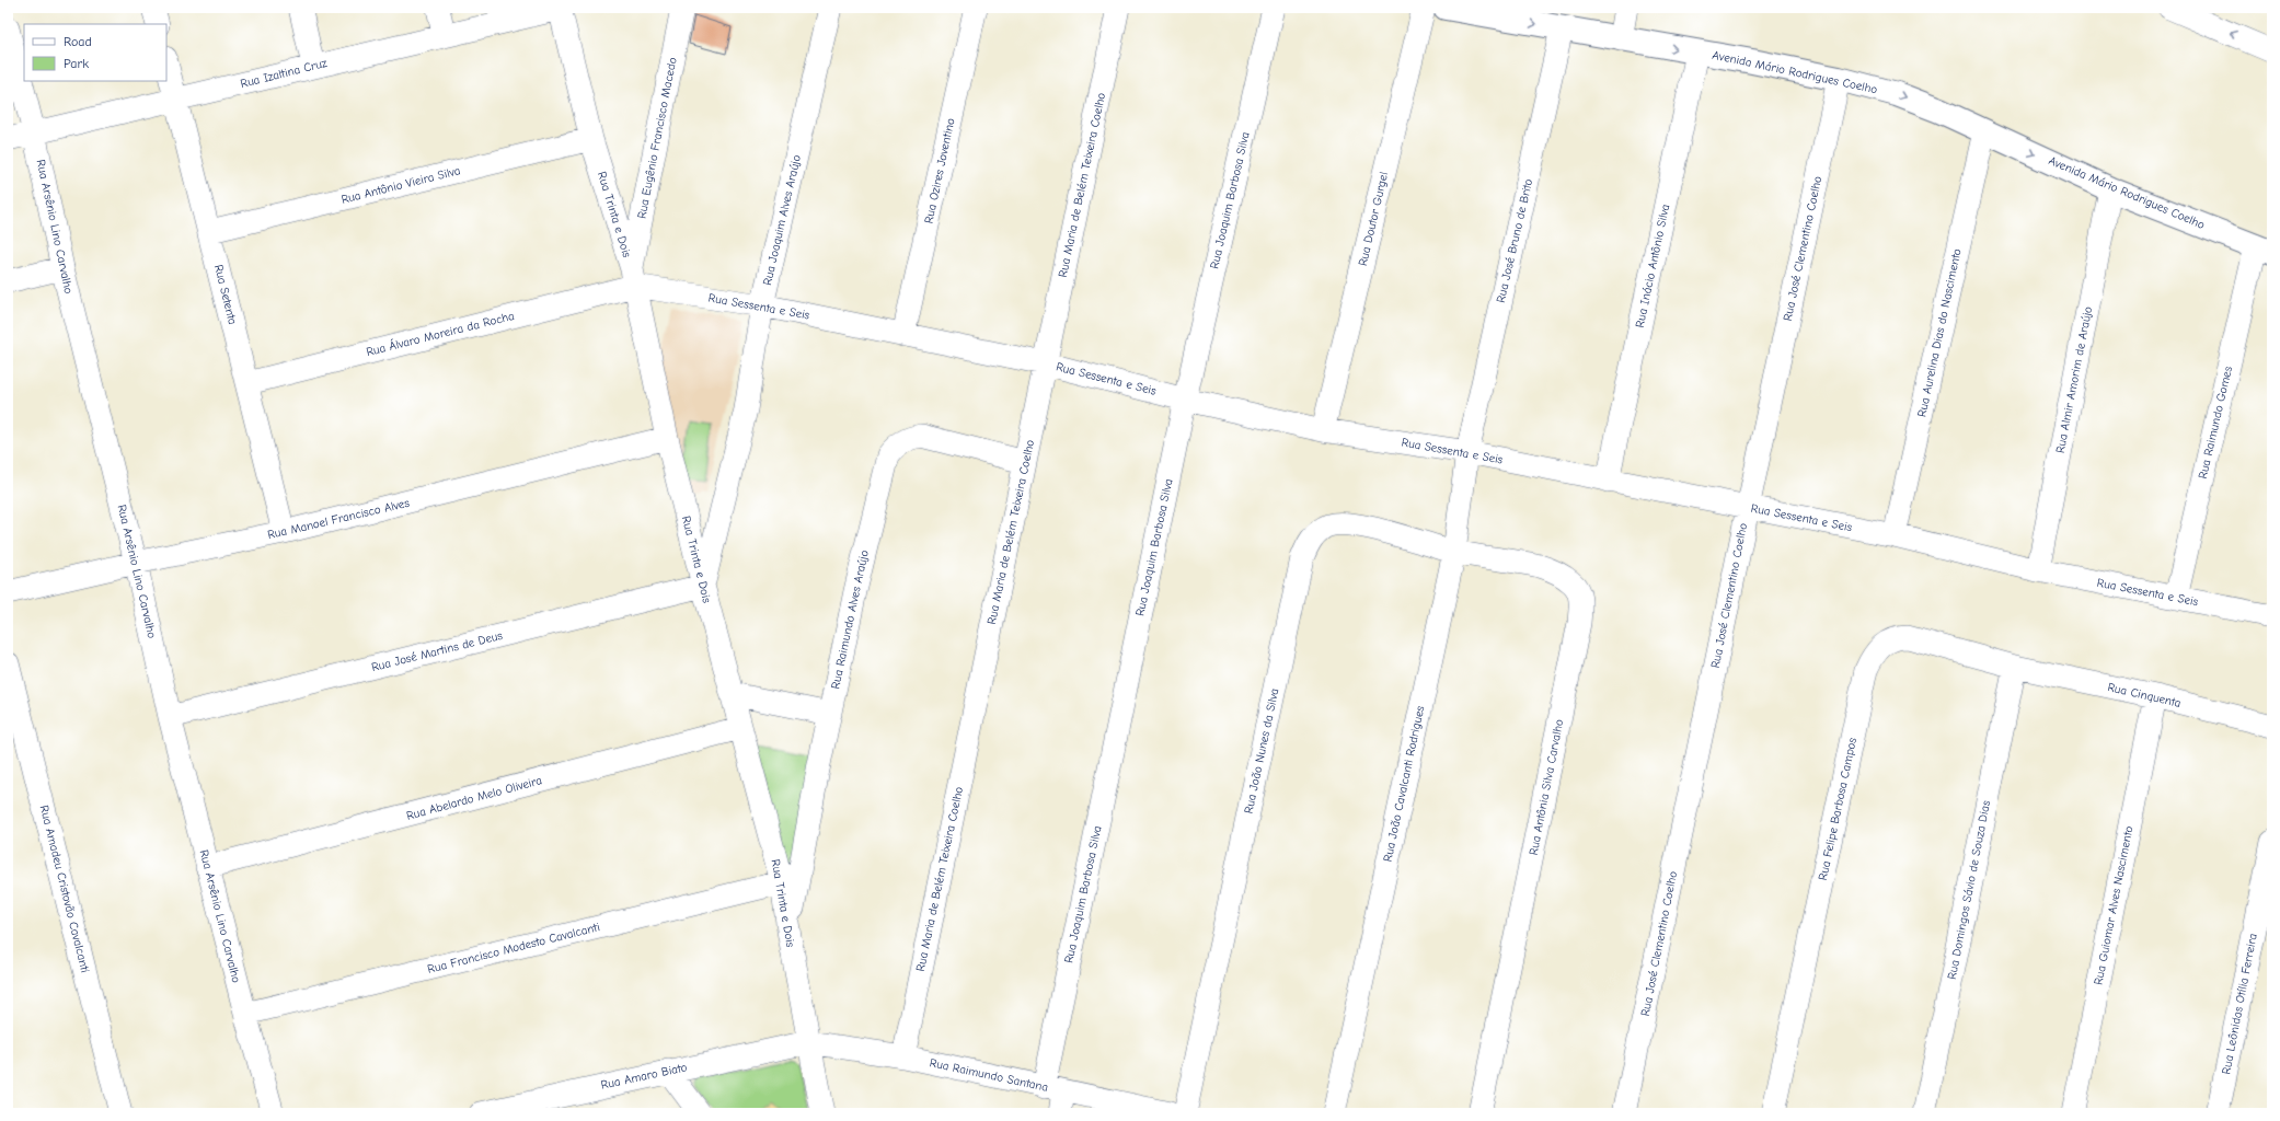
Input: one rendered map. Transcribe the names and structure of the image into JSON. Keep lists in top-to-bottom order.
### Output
{
  "streets": {
    "main road": ["Avenida Mário Rodrigues Coelho"],
    "street": [
      "Rua Izaltina Cruz",
      "Rua Eugênio Francisco Macedo",
      "Rua Ozires Joventino",
      "Rua Antônio Vieira Silva",
      "Rua Maria de Belém Teixeira Coelho",
      "Rua Joaquim Barbosa Silva",
      "Rua Trinta e Dois",
      "Rua Doutor Gurgel",
      "Rua Joaquim Alves Araújo",
      "Rua Arsênio Lino Carvalho",
      "Rua José Bruno de Brito",
      "Rua José Clementino Coelho",
      "Rua Inácio Antônio Silva",
      "Rua Setenta",
      "Rua Sessenta e Seis",
      "Rua Aurelina Dias do Nascimento",
      "Rua Álvaro Moreira da Rocha",
      "Rua Almir Amorim de Araújo",
      "Rua Raimundo Gomes",
      "Rua Manoel Francisco Alves",
      "Rua Raimundo Alves Araújo",
      "Rua José Martins de Deus",
      "Rua Cinquenta",
      "Rua João Nunes da Silva",
      "Rua João Cavalcanti Rodrigues",
      "Rua Antônia Silva Carvalho",
      "Rua Abelardo Melo Oliveira",
      "Rua Felipe Barbosa Campos",
      "Rua Amadeu Cristovão Cavalcanti",
      "Rua Domingos Sávio de Souza Dias",
      "Rua Guiomar Alves Nascimento",
      "Rua Francisco Modesto Cavalcanti",
      "Rua Leônidas Otília Ferreira",
      "Rua Raimundo Santana",
      "Rua Amaro Biato"
    ]
  },
  "crossings": [
    ["Avenida Mário Rodrigues Coelho", "Rua José Bruno de Brito"],
    ["Avenida Mário Rodrigues Coelho", "Rua José Clementino Coelho"],
    ["Avenida Mário Rodrigues Coelho", "Rua Inácio Antônio Silva"],
    ["Avenida Mário Rodrigues Coelho", "Rua Aurelina Dias do Nascimento"],
    ["Avenida Mário Rodrigues Coelho", "Rua Almir Amorim de Araújo"],
    ["Avenida Mário Rodrigues Coelho", "Rua Raimundo Gomes"],
    ["Rua Izaltina Cruz", "Rua Trinta e Dois"],
    ["Rua Izaltina Cruz", "Rua Arsênio Lino Carvalho"],
    ["Rua Izaltina Cruz", "Rua Setenta"],
    ["Rua Eugênio Francisco Macedo", "Rua Trinta e Dois"],
    ["Rua Eugênio Francisco Macedo", "Rua Sessenta e Seis"],
    ["Rua Eugênio Francisco Macedo", "Rua Álvaro Moreira da Rocha"],
    ["Rua Ozires Joventino", "Rua Sessenta e Seis"],
    ["Rua Antônio Vieira Silva", "Rua Trinta e Dois"],
    ["Rua Antônio Vieira Silva", "Rua Setenta"],
    ["Rua Maria de Belém Teixeira Coelho", "Rua Sessenta e Seis"],
    ["Rua Maria de Belém Teixeira Coelho", "Rua Raimundo Alves Araújo"],
    ["Rua Maria de Belém Teixeira Coelho", "Rua Raimundo Santana"],
    ["Rua Joaquim Barbosa Silva", "Rua Sessenta e Seis"],
    ["Rua Joaquim Barbosa Silva", "Rua Raimundo Santana"],
    ["Rua Trinta e Dois", "Rua Joaquim Alves Araújo"],
    ["Rua Trinta e Dois", "Rua Sessenta e Seis"],
    ["Rua Trinta e Dois", "Rua Álvaro Moreira da Rocha"],
    ["Rua Trinta e Dois", "Rua Manoel Francisco Alves"],
    ["Rua Trinta e Dois", "Rua Raimundo Alves Araújo"],
    ["Rua Trinta e Dois", "Rua José Martins de Deus"],
    ["Rua Trinta e Dois", "Rua Abelardo Melo Oliveira"],
    ["Rua Trinta e Dois", "Rua Francisco Modesto Cavalcanti"],
    ["Rua Trinta e Dois", "Rua Raimundo Santana"],
    ["Rua Trinta e Dois", "Rua Amaro Biato"],
    ["Rua Doutor Gurgel", "Rua Sessenta e Seis"],
    ["Rua Joaquim Alves Araújo", "Rua Sessenta e Seis"],
    ["Rua Joaquim Alves Araújo", "Rua José Martins de Deus"],
    ["Rua Arsênio Lino Carvalho", "Rua Manoel Francisco Alves"],
    ["Rua Arsênio Lino Carvalho", "Rua José Martins de Deus"],
    ["Rua Arsênio Lino Carvalho", "Rua Abelardo Melo Oliveira"],
    ["Rua Arsênio Lino Carvalho", "Rua Francisco Modesto Cavalcanti"],
    ["Rua José Bruno de Brito", "Rua Sessenta e Seis"],
    ["Rua José Bruno de Brito", "Rua João Cavalcanti Rodrigues"],
    ["Rua José Clementino Coelho", "Rua Sessenta e Seis"],
    ["Rua Inácio Antônio Silva", "Rua Sessenta e Seis"],
    ["Rua Setenta", "Rua Álvaro Moreira da Rocha"],
    ["Rua Setenta", "Rua Manoel Francisco Alves"],
    ["Rua Sessenta e Seis", "Rua Aurelina Dias do Nascimento"],
    ["Rua Sessenta e Seis", "Rua Álvaro Moreira da Rocha"],
    ["Rua Sessenta e Seis", "Rua Almir Amorim de Araújo"],
    ["Rua Sessenta e Seis", "Rua Raimundo Gomes"],
    ["Rua Sessenta e Seis", "Rua João Cavalcanti Rodrigues"],
    ["Rua Cinquenta", "Rua Felipe Barbosa Campos"],
    ["Rua Cinquenta", "Rua Domingos Sávio de Souza Dias"],
    ["Rua Cinquenta", "Rua Guiomar Alves Nascimento"],
    ["Rua João Nunes da Silva", "Rua João Cavalcanti Rodrigues"],
    ["Rua João Nunes da Silva", "Rua Antônia Silva Carvalho"],
    ["Rua João Cavalcanti Rodrigues", "Rua Antônia Silva Carvalho"],
    ["Rua Felipe Barbosa Campos", "Rua Domingos Sávio de Souza Dias"],
    ["Rua Raimundo Santana", "Rua Amaro Biato"]
  ],
  "one_way": ["Avenida Mário Rodrigues Coelho"],
  "legend": ["Road", "Park"]
}
